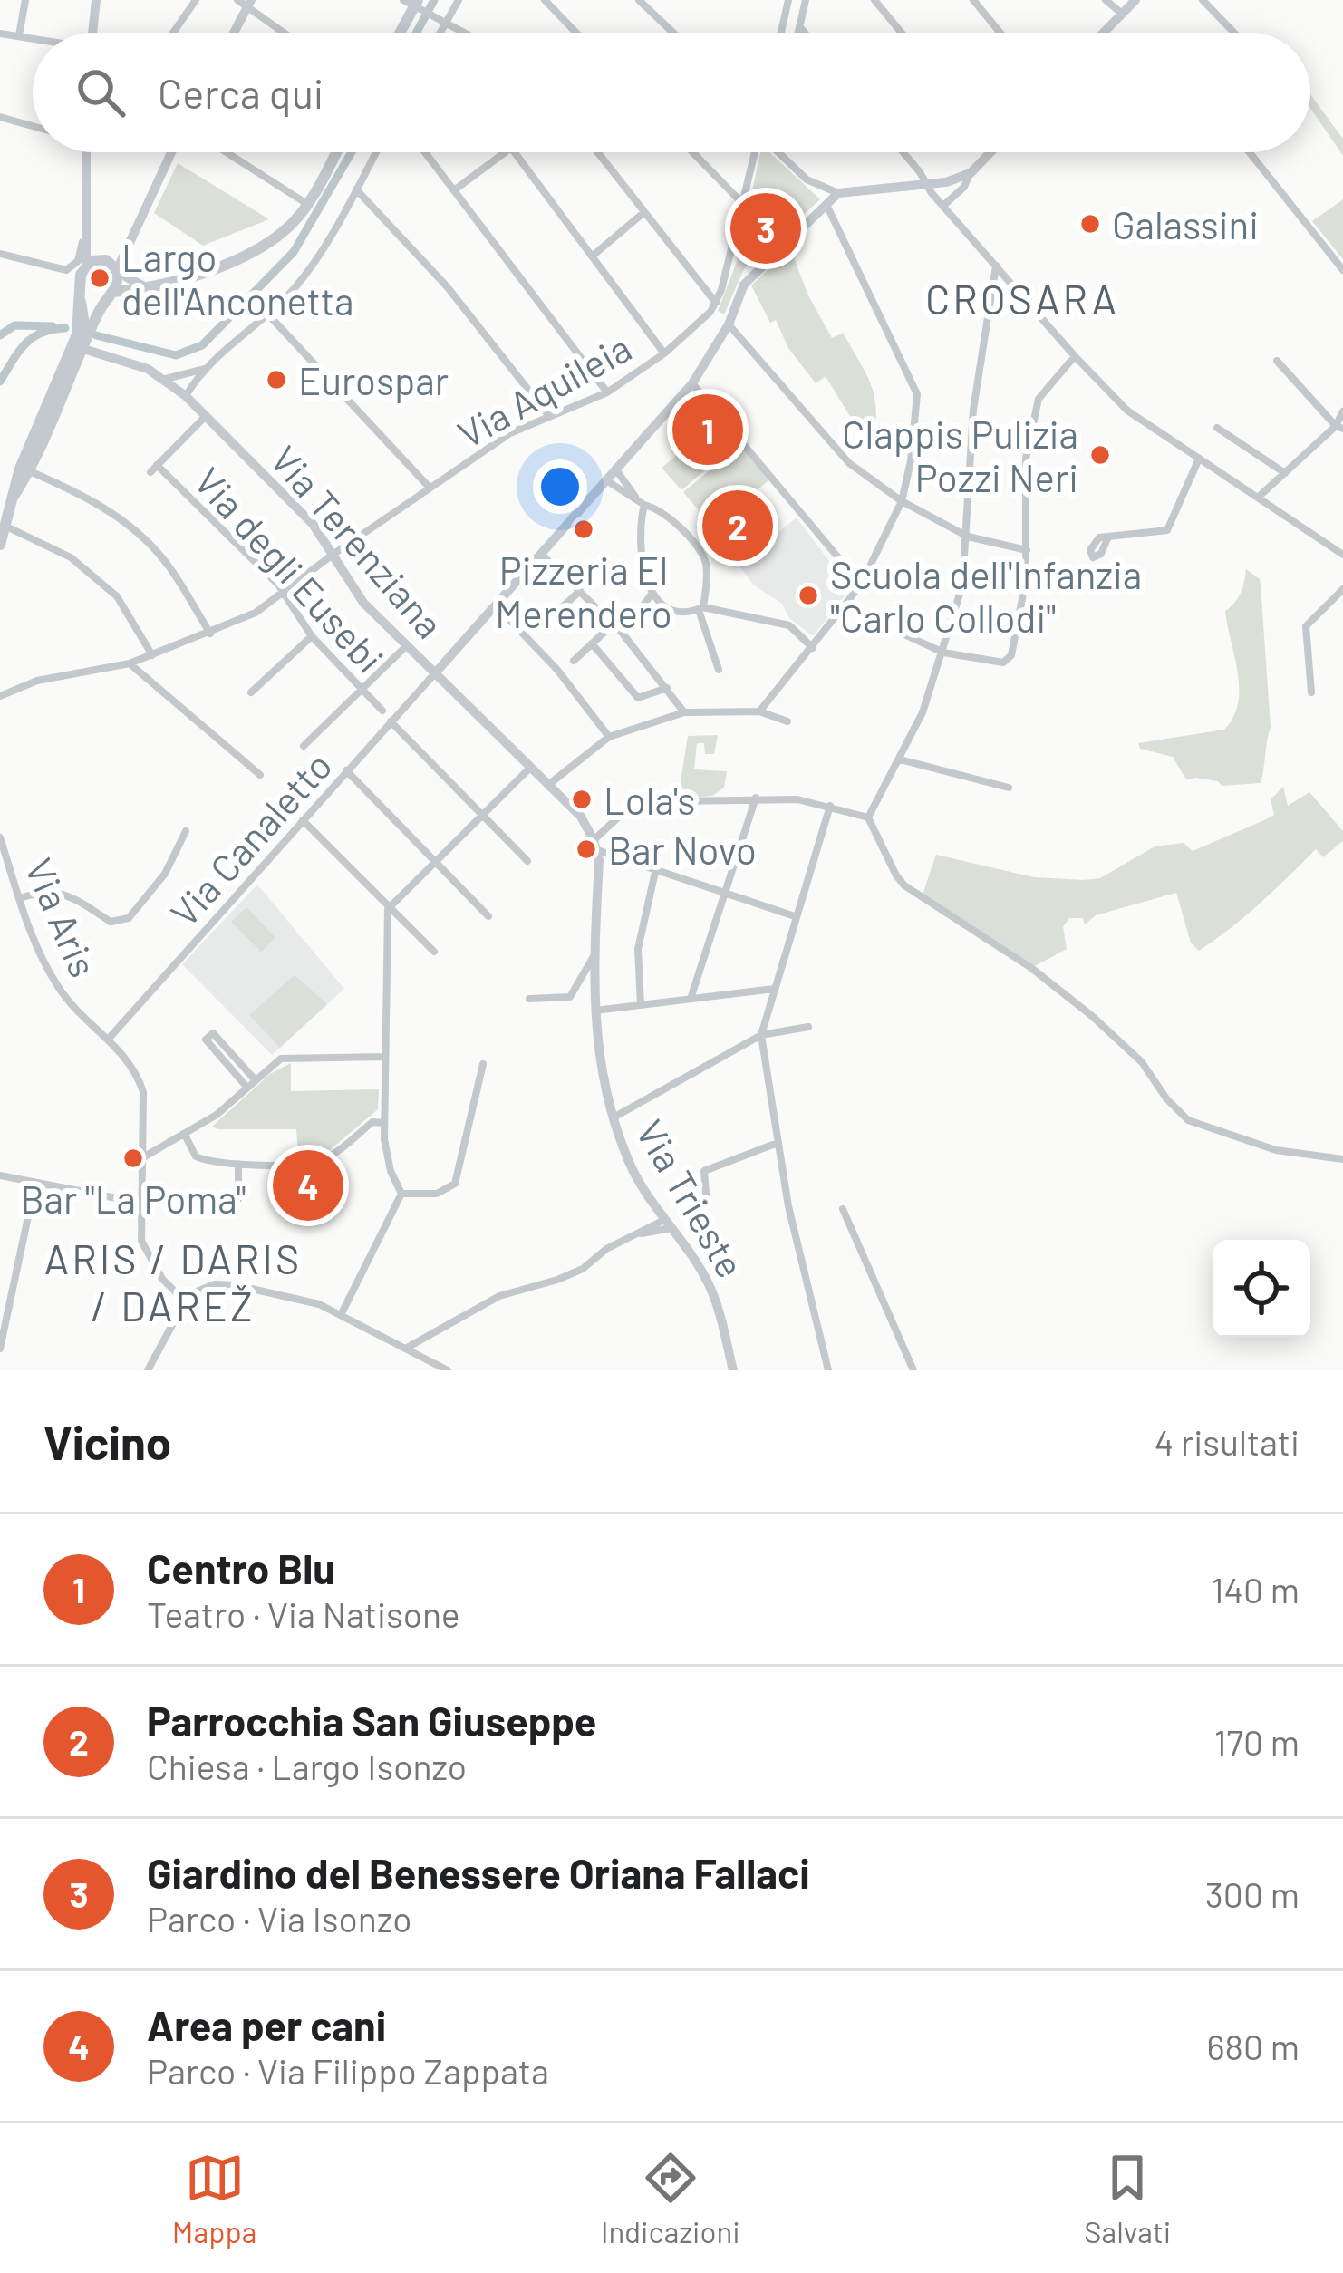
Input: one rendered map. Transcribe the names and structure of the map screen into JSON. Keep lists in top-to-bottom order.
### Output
{
  "streets": {
    "street": [
      "Via Aquileia",
      "Via Terenziana",
      "Via degli Eusebi",
      "Via Canaletto",
      "Via Aris",
      "Via Trieste"
    ]
  },
  "crossings": [
    ["Via Aquileia", "Via Terenziana"],
    ["Via Aquileia", "Via degli Eusebi"],
    ["Via Terenziana", "Via degli Eusebi"],
    ["Via Terenziana", "Via Canaletto"],
    ["Via Terenziana", "Via Trieste"],
    ["Via Canaletto", "Via Aris"]
  ],
  "districts": ["CROSARA", "ARIS / DARIS / DAREŽ"],
  "places": [
    "Galassini",
    "Largo dell'Anconetta",
    "Eurospar",
    "Clappis Pulizia Pozzi Neri",
    "Pizzeria El Merendero",
    "Scuola dell'Infanzia \"Carlo Collodi\"",
    "Lola's",
    "Bar Novo",
    "Bar \"La Poma\""
  ],
  "page": {
    "search": "Cerca qui",
    "pins": [
      "3",
      "1",
      "2",
      "4"
    ],
    "heading": ["Vicino", "4 risultati"],
    "list": [
      {
        "mark": "1",
        "name": "Centro Blu",
        "note": "Teatro · Via Natisone",
        "value": "140 m"
      },
      {
        "mark": "2",
        "name": "Parrocchia San Giuseppe",
        "note": "Chiesa · Largo Isonzo",
        "value": "170 m"
      },
      {
        "mark": "3",
        "name": "Giardino del Benessere Oriana Fallaci",
        "note": "Parco · Via Isonzo",
        "value": "300 m"
      },
      {
        "mark": "4",
        "name": "Area per cani",
        "note": "Parco · Via Filippo Zappata",
        "value": "680 m"
      }
    ],
    "nav": ["Mappa", "Indicazioni", "Salvati"]
  }
}
